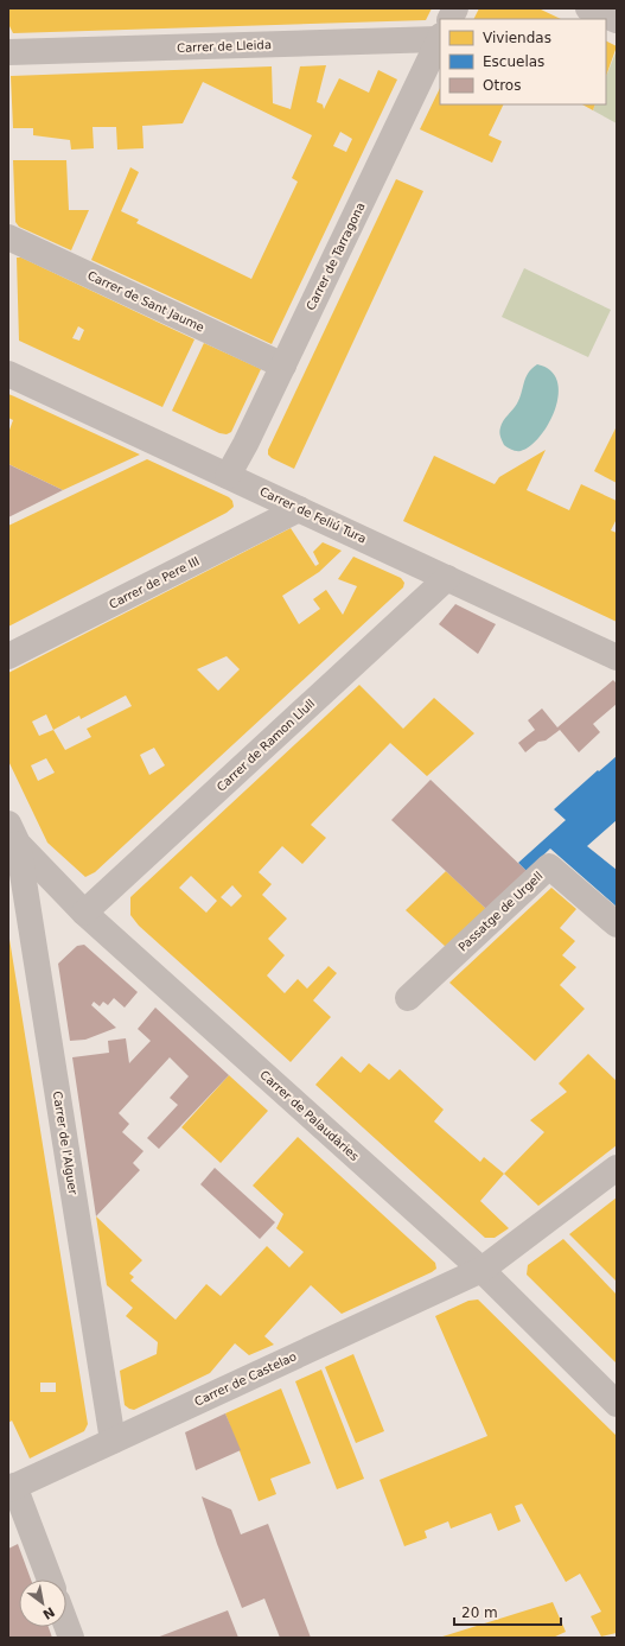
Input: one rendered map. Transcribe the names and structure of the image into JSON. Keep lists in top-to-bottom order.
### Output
{
  "streets": {
    "street": [
      "Carrer de Lleida",
      "Carrer de Tarragona",
      "Carrer de Sant Jaume",
      "Carrer de Feliú Tura",
      "Carrer de Pere III",
      "Carrer de Ramon Llull",
      "Passatge de Urgell",
      "Carrer de Palaudàries",
      "Carrer de l'Alguer",
      "Carrer de Castelao"
    ]
  },
  "crossings": [
    ["Carrer de Tarragona", "Carrer de Sant Jaume"],
    ["Carrer de Tarragona", "Carrer de Feliú Tura"],
    ["Carrer de Feliú Tura", "Carrer de Pere III"],
    ["Carrer de Feliú Tura", "Carrer de Ramon Llull"],
    ["Carrer de Ramon Llull", "Carrer de Palaudàries"],
    ["Carrer de Palaudàries", "Carrer de l'Alguer"],
    ["Carrer de Palaudàries", "Carrer de Castelao"],
    ["Carrer de l'Alguer", "Carrer de Castelao"]
  ],
  "legend": ["Viviendas", "Escuelas", "Otros"],
  "scale_bar": "20 m",
  "north": "bottom right"
}
